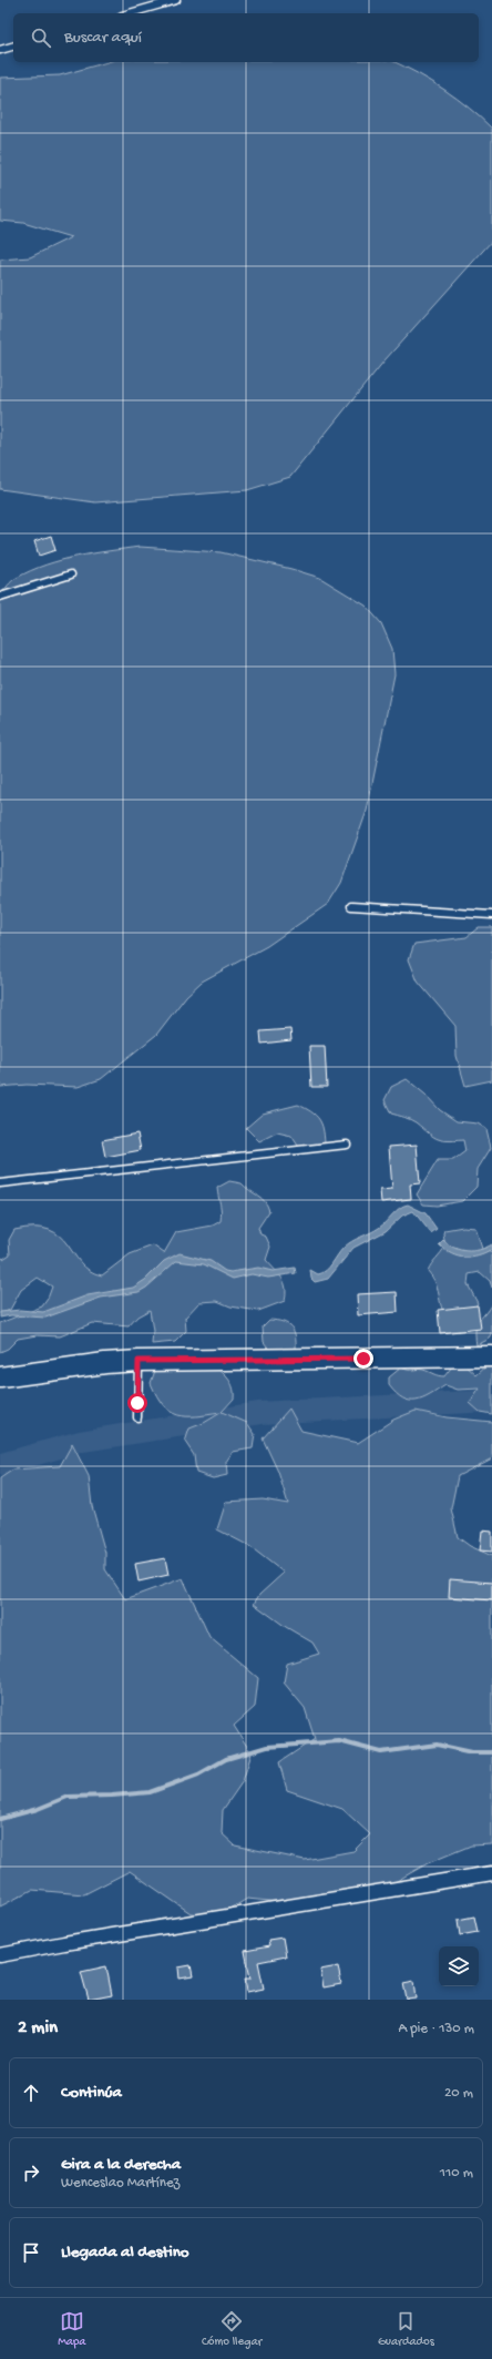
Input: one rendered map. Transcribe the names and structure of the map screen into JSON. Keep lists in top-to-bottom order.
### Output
{
  "page": {
    "search": "Buscar aquí",
    "heading": ["2 min", "A pie · 130 m"],
    "list": [
      ["Continúa", "20 m"],
      ["Gira a la derecha", "Wenceslao Martínez", "110 m"],
      "Llegada al destino"
    ],
    "nav": ["Mapa", "Cómo llegar", "Guardados"]
  }
}
